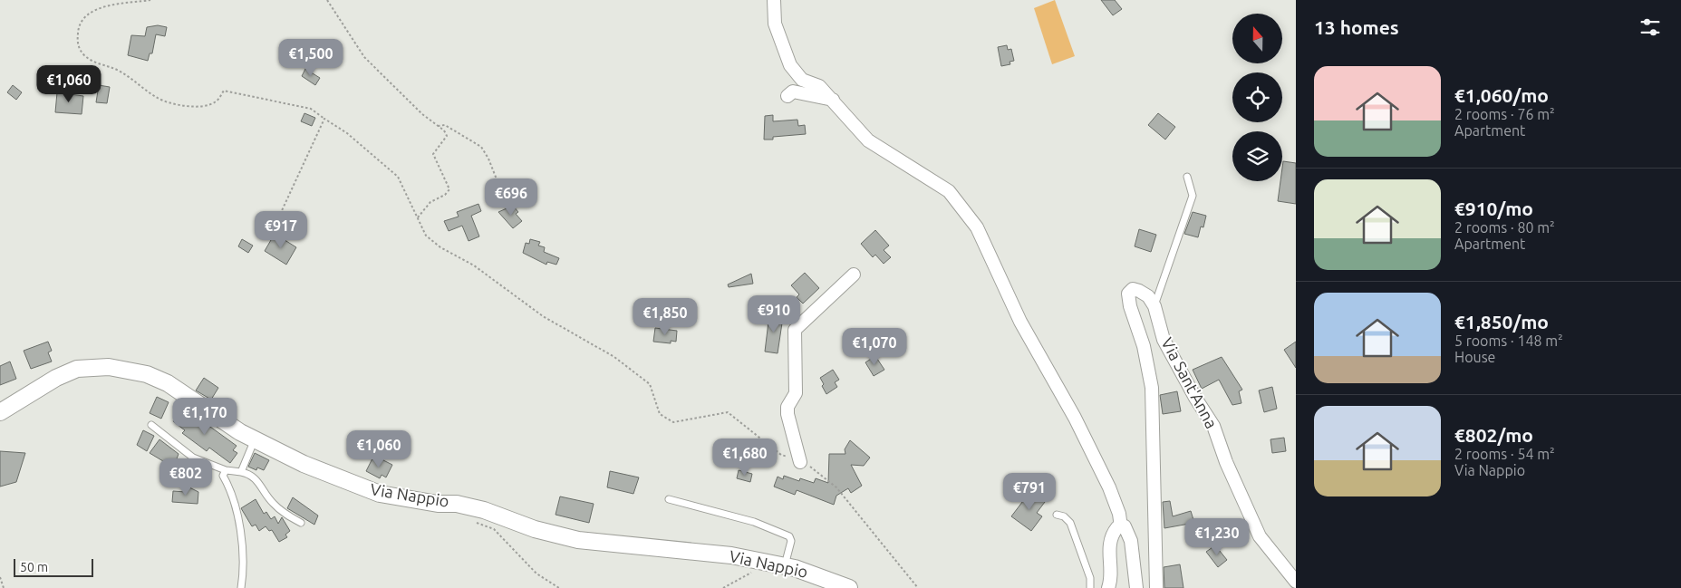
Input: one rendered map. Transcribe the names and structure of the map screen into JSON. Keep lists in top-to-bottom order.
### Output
{
  "streets": {
    "street": ["Via Sant'Anna", "Via Nappio"]
  },
  "scale_bar": "50 m",
  "north": "top",
  "page": {
    "heading": "13 homes",
    "price": [
      "€1,500",
      "€1,060",
      "€696",
      "€917",
      "€910",
      "€1,850",
      "€1,070",
      "€1,170",
      "€1,060",
      "€1,680",
      "€802",
      "€791",
      "€1,230"
    ],
    "list": [
      {
        "name": "€1,060/mo",
        "note": "2 rooms · 76 m² · Apartment"
      },
      {
        "name": "€910/mo",
        "note": "2 rooms · 80 m² · Apartment"
      },
      {
        "name": "€1,850/mo",
        "note": "5 rooms · 148 m² · House"
      },
      {
        "name": "€802/mo",
        "note": "2 rooms · 54 m² · Via Nappio"
      }
    ],
    "scale": "50 m"
  }
}
